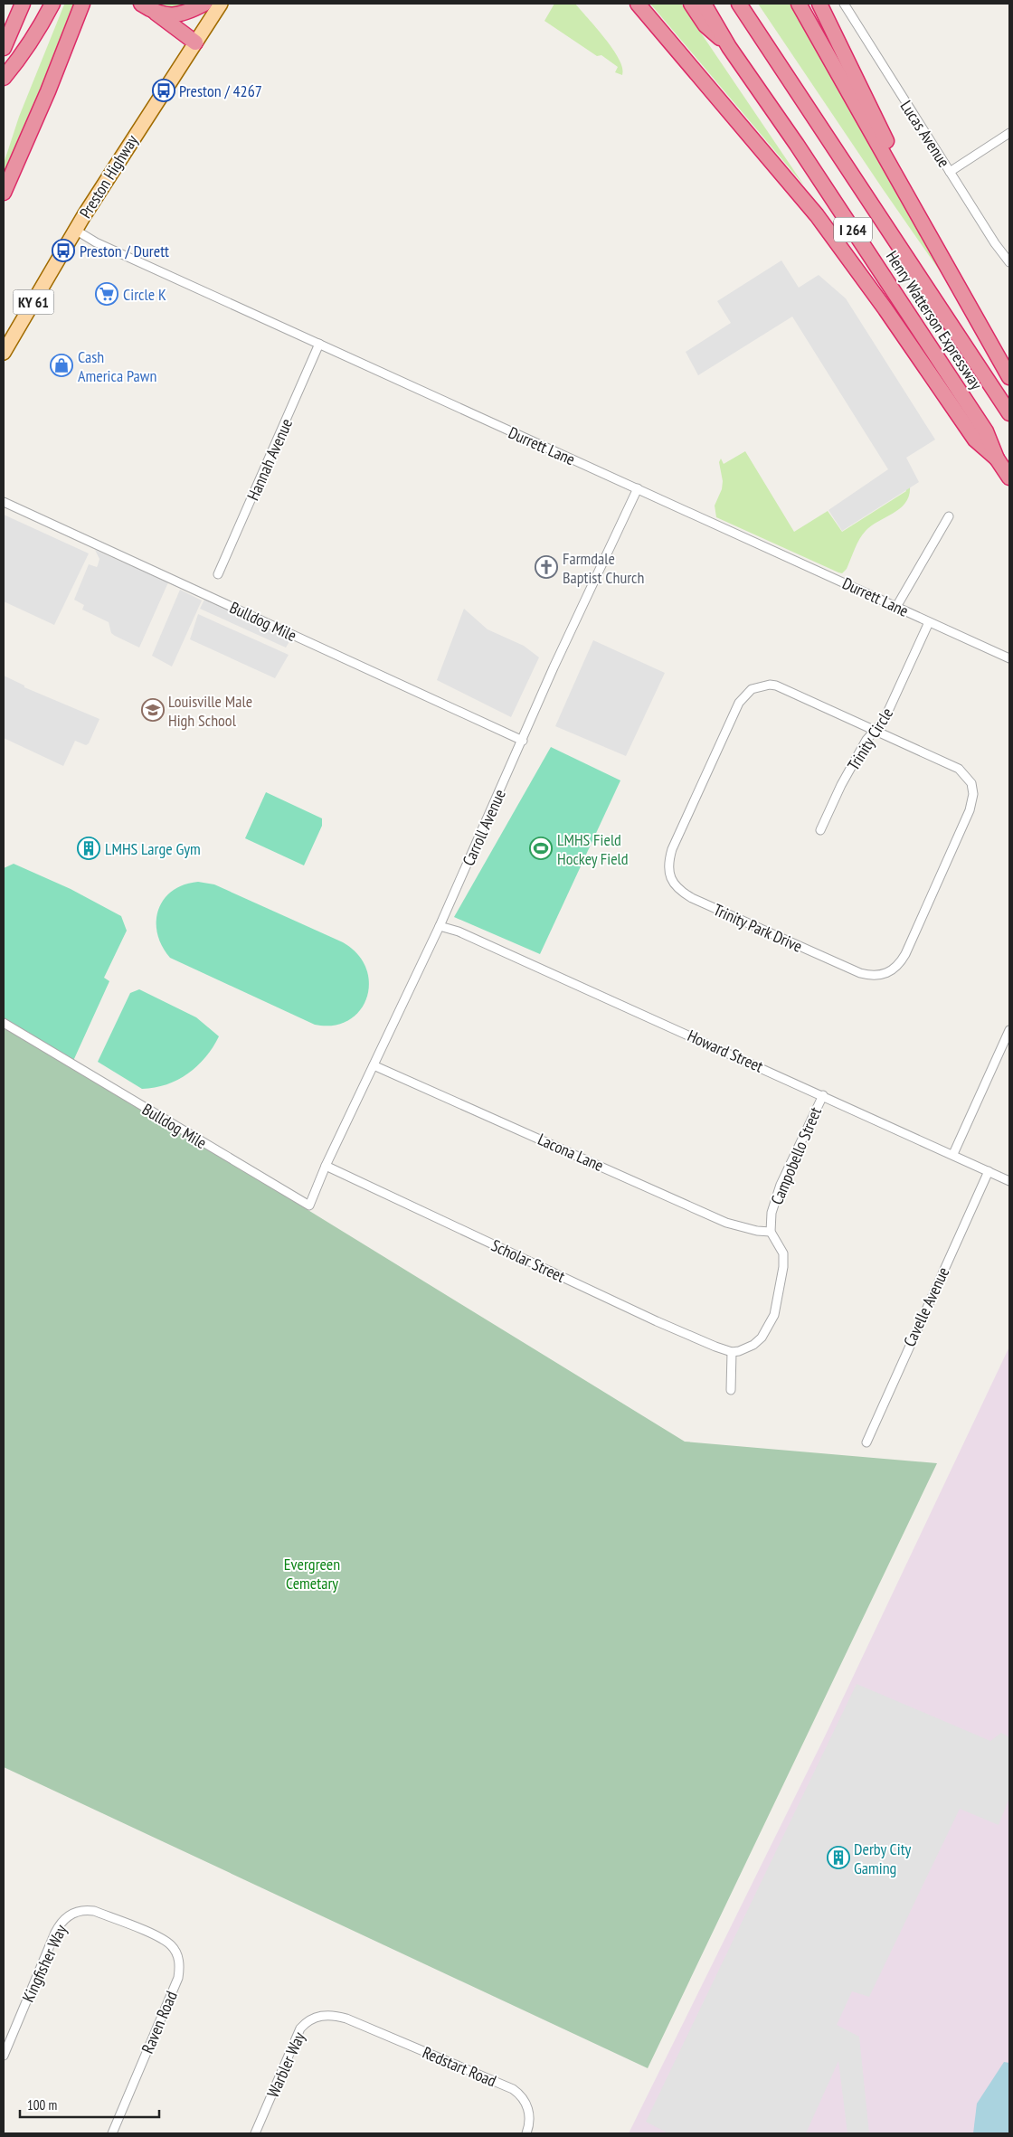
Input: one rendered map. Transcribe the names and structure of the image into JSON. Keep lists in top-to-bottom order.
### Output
{
  "streets": {
    "highway": ["I 264", "Henry Watterson Expressway"],
    "main road": ["Preston Highway", "KY 61"],
    "street": [
      "Lucas Avenue",
      "Durrett Lane",
      "Hannah Avenue",
      "Bulldog Mile",
      "Trinity Circle",
      "Carroll Avenue",
      "Trinity Park Drive",
      "Howard Street",
      "Lacona Lane",
      "Campobello Street",
      "Scholar Street",
      "Cavelle Avenue",
      "Kingfisher Way",
      "Raven Road",
      "Warbler Way",
      "Redstart Road"
    ]
  },
  "crossings": [
    ["Preston Highway", "Durrett Lane"],
    ["Durrett Lane", "Hannah Avenue"],
    ["Durrett Lane", "Trinity Circle"],
    ["Durrett Lane", "Carroll Avenue"],
    ["Bulldog Mile", "Carroll Avenue"],
    ["Bulldog Mile", "Scholar Street"],
    ["Trinity Circle", "Trinity Park Drive"],
    ["Carroll Avenue", "Howard Street"],
    ["Carroll Avenue", "Lacona Lane"],
    ["Carroll Avenue", "Scholar Street"],
    ["Howard Street", "Campobello Street"],
    ["Howard Street", "Cavelle Avenue"],
    ["Lacona Lane", "Campobello Street"],
    ["Kingfisher Way", "Raven Road"],
    ["Warbler Way", "Redstart Road"]
  ],
  "parks": ["Evergreen Cemetary"],
  "places": {
    "bus stop": ["Preston / 4267", "Preston / Durett"],
    "supermarket": ["Circle K"],
    "shop": ["Cash America Pawn"],
    "church": ["Farmdale Baptist Church"],
    "school or university": ["Louisville Male High School"],
    "building": ["LMHS Large Gym", "Derby City Gaming"],
    "sports": ["LMHS Field Hockey Field"]
  },
  "scale_bar": "100 m"
}
